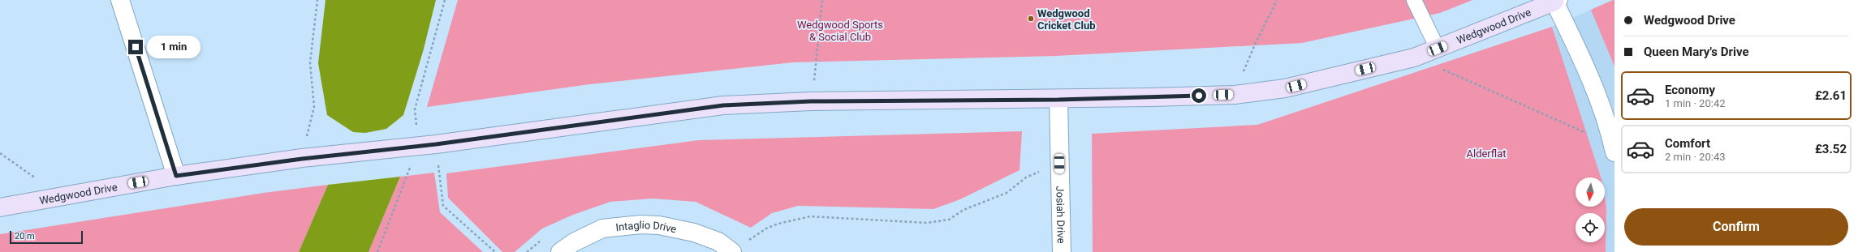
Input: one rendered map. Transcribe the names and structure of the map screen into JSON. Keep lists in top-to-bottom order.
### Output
{
  "streets": {
    "street": ["Wedgwood Drive", "Josiah Drive", "Intaglio Drive"]
  },
  "crossings": [
    ["Wedgwood Drive", "Josiah Drive"]
  ],
  "parks": ["Wedgwood Sports & Social Club", "Alderflat"],
  "places": ["Wedgwood Cricket Club"],
  "scale_bar": "20 m",
  "north": "bottom",
  "page": {
    "banner": ["Wedgwood Drive", "Queen Mary's Drive"],
    "bubble": "1 min",
    "list": [
      {
        "name": "Economy",
        "note": "1 min · 20:42",
        "value": "£2.61"
      },
      {
        "name": "Comfort",
        "note": "2 min · 20:43",
        "value": "£3.52"
      }
    ],
    "buttons": "Confirm",
    "scale": "20 m"
  }
}
